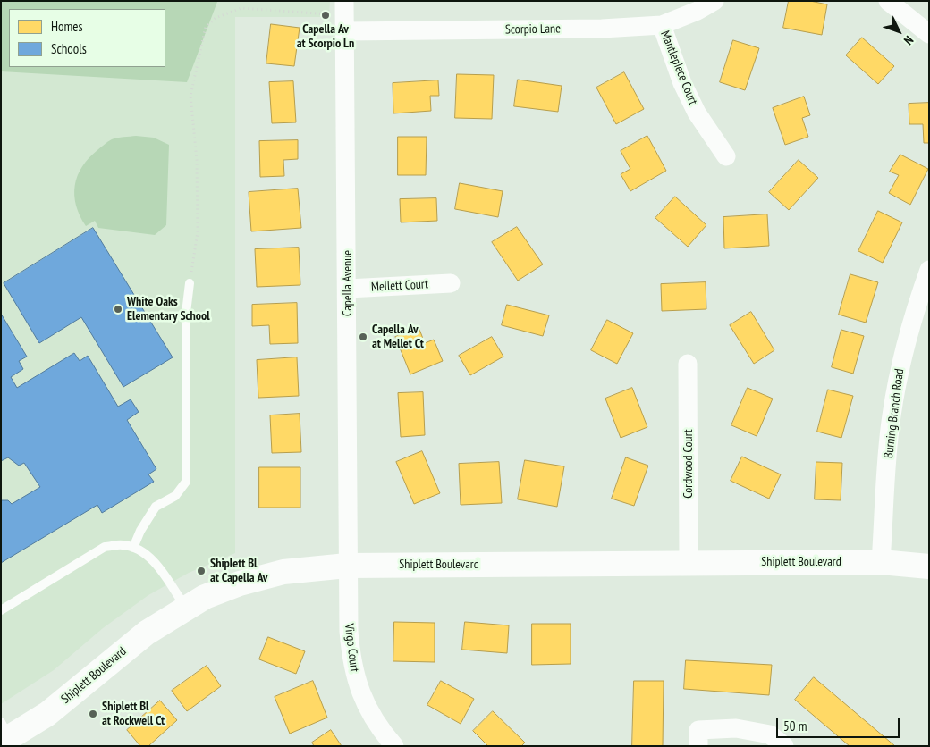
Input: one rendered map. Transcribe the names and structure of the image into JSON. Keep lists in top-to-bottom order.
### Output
{
  "streets": {
    "street": [
      "Scorpio Lane",
      "Mantlepiece Court",
      "Capella Avenue",
      "Mellett Court",
      "Burning Branch Road",
      "Cordwood Court",
      "Shiplett Boulevard",
      "Virgo Court"
    ]
  },
  "crossings": [
    ["Scorpio Lane", "Mantlepiece Court"],
    ["Scorpio Lane", "Capella Avenue"],
    ["Capella Avenue", "Mellett Court"],
    ["Capella Avenue", "Shiplett Boulevard"],
    ["Capella Avenue", "Virgo Court"],
    ["Burning Branch Road", "Shiplett Boulevard"],
    ["Cordwood Court", "Shiplett Boulevard"],
    ["Shiplett Boulevard", "Virgo Court"]
  ],
  "places": [
    "Capella Av at Scorpio Ln",
    "White Oaks Elementary School",
    "Capella Av at Mellet Ct",
    "Shiplett Bl at Capella Av",
    "Shiplett Bl at Rockwell Ct"
  ],
  "legend": ["Homes", "Schools"],
  "scale_bar": "50 m",
  "north": "bottom right"
}
